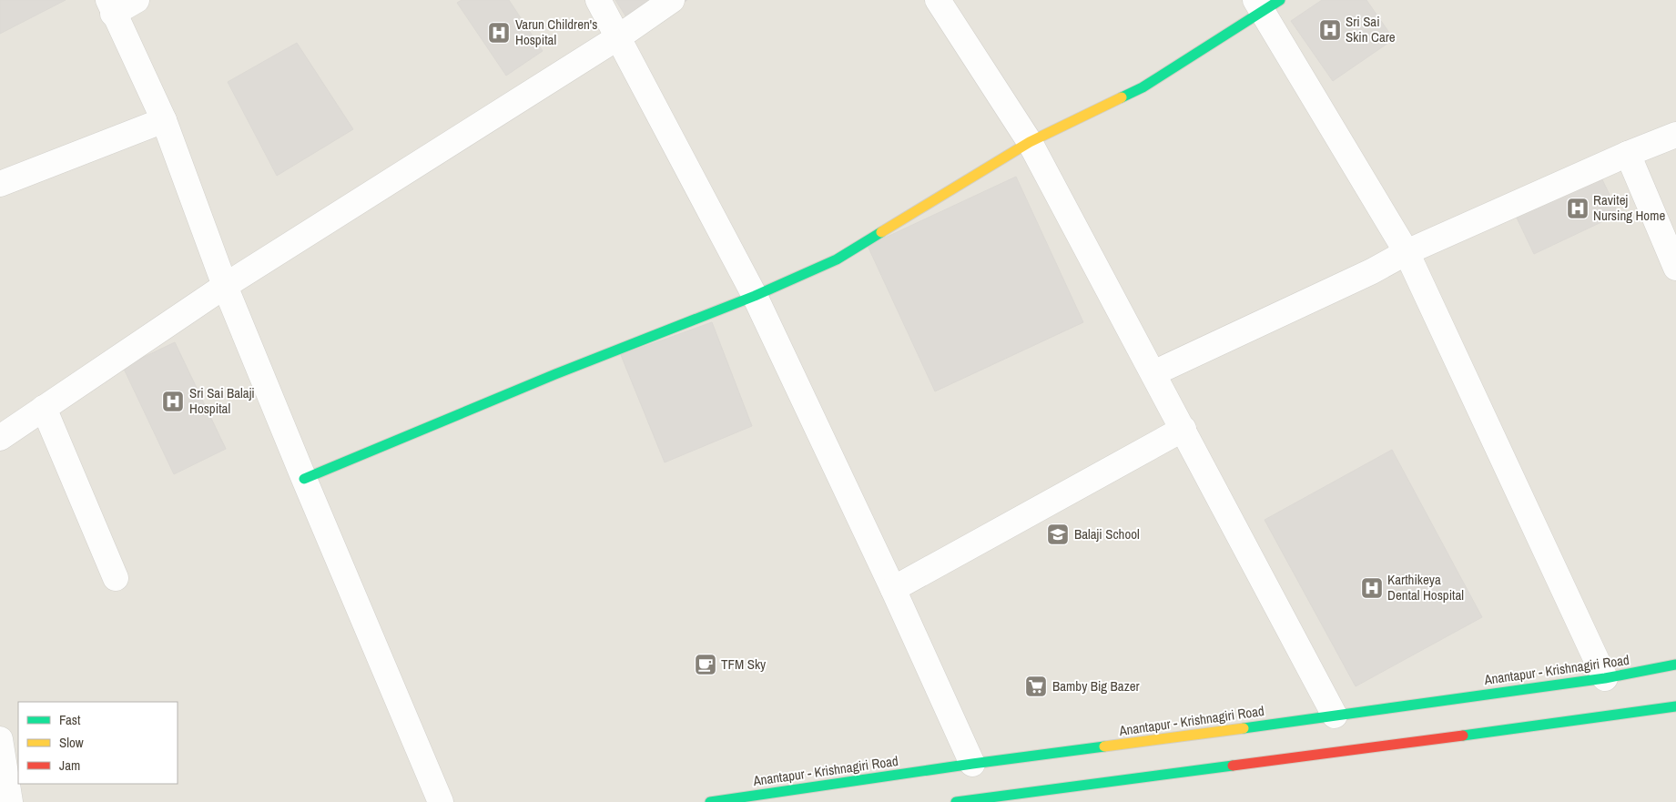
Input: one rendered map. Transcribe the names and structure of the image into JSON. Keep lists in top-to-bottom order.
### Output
{
  "streets": {
    "main road": ["Anantapur - Krishnagiri Road"]
  },
  "places": {
    "hospital": [
      "Sri Sai Skin Care",
      "Varun Children's Hospital",
      "Ravitej Nursing Home",
      "Sri Sai Balaji Hospital",
      "Karthikeya Dental Hospital"
    ],
    "school or university": ["Balaji School"],
    "cafe": ["TFM Sky"],
    "supermarket": ["Bamby Big Bazer"]
  },
  "legend": ["Fast", "Slow", "Jam"]
}
